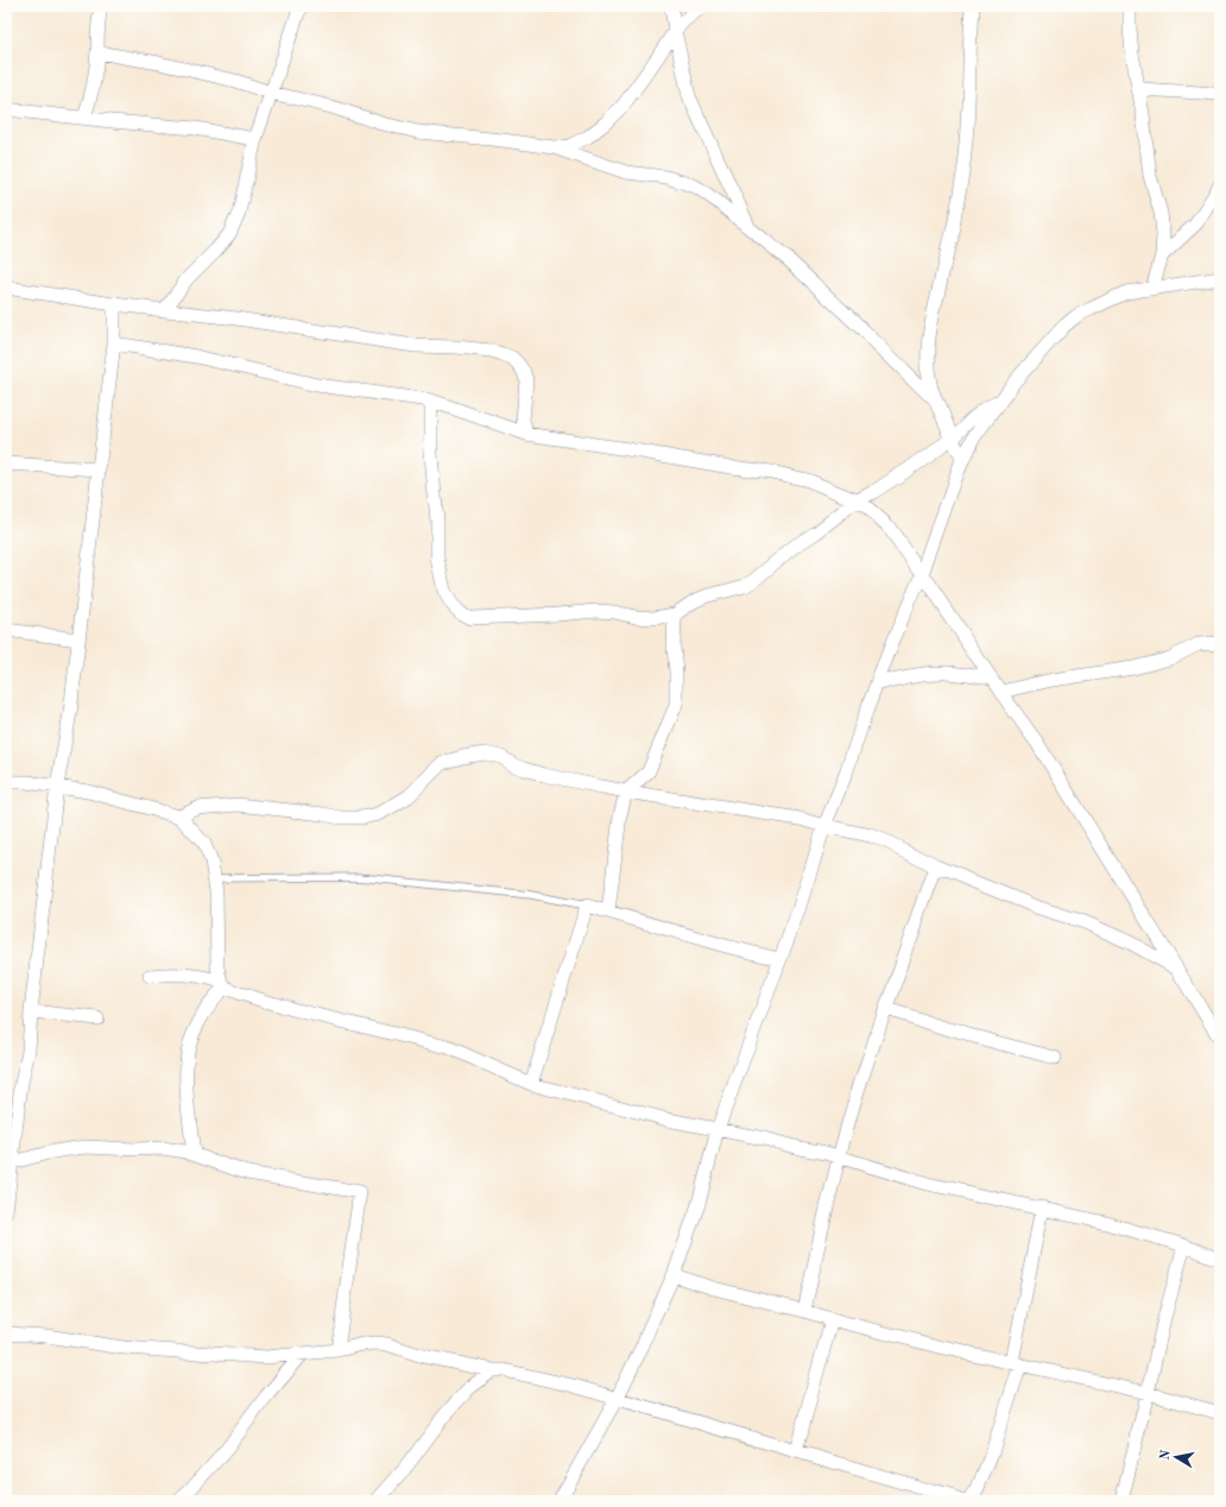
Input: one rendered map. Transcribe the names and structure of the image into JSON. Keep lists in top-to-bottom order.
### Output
{
  "north": "left"
}
